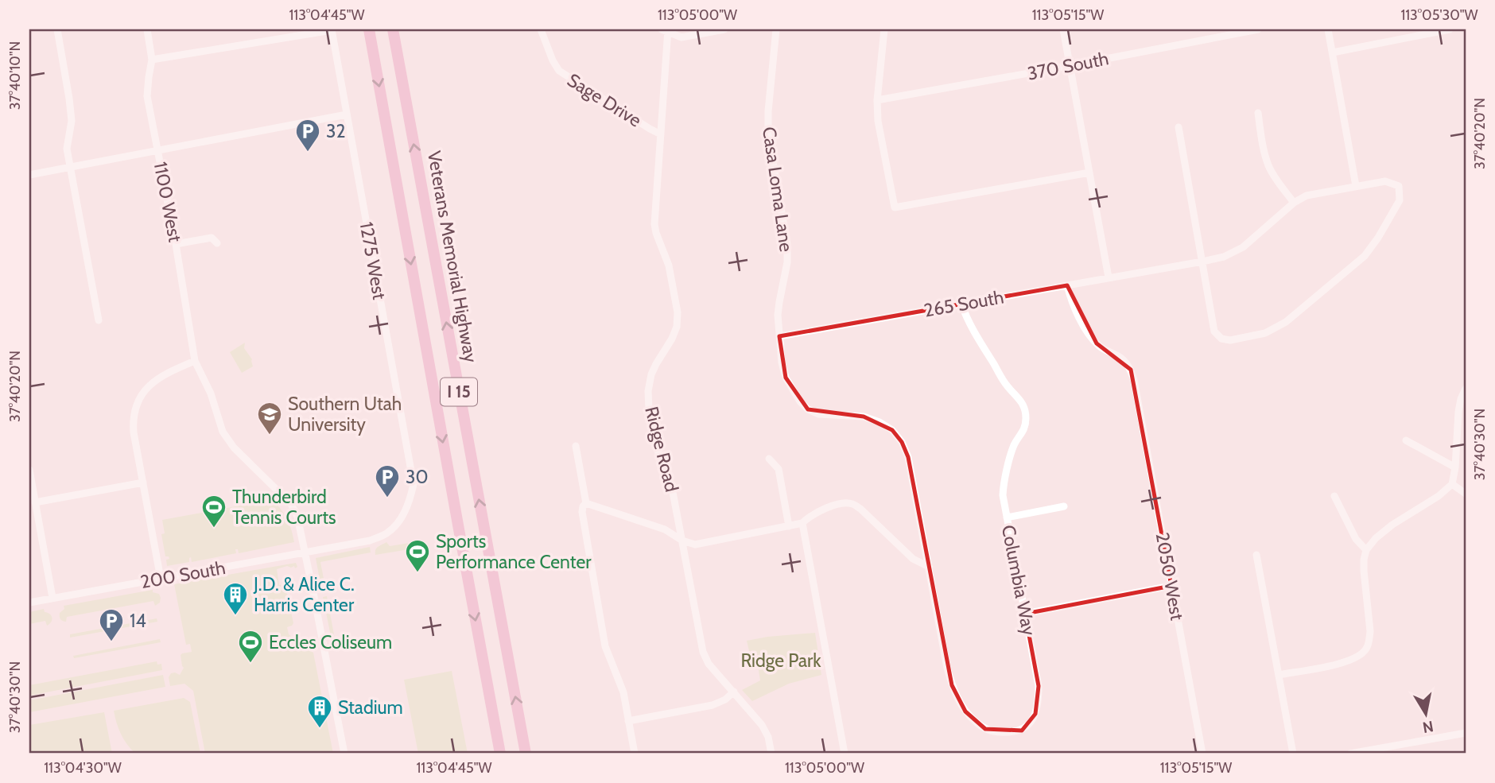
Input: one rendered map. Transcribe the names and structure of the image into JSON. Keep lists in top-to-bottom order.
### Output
{
  "streets": {
    "highway": ["Veterans Memorial Highway", "I 15"],
    "street": [
      "370 South",
      "Sage Drive",
      "Casa Loma Lane",
      "1100 West",
      "1275 West",
      "265 South",
      "Ridge Road",
      "200 South",
      "2050 West",
      "Columbia Way"
    ]
  },
  "crossings": [
    ["Sage Drive", "Ridge Road"],
    ["Casa Loma Lane", "265 South"],
    ["Casa Loma Lane", "Columbia Way"],
    ["1100 West", "200 South"],
    ["1275 West", "200 South"],
    ["265 South", "2050 West"],
    ["265 South", "Columbia Way"]
  ],
  "parks": ["Ridge Park"],
  "places": {
    "parking": ["32", "30", "14"],
    "school or university": ["Southern Utah University"],
    "sports": ["Thunderbird Tennis Courts", "Sports Performance Center", "Eccles Coliseum"],
    "building": ["J.D. & Alice C. Harris Center", "Stadium"]
  },
  "north": "bottom",
  "coordinates": [
    "113°04'45\"W",
    "113°05'00\"W",
    "113°05'15\"W",
    "113°05'30\"W",
    "37°40'10\"N",
    "37°40'20\"N",
    "37°40'30\"N",
    "113°04'30\"W"
  ]
}
